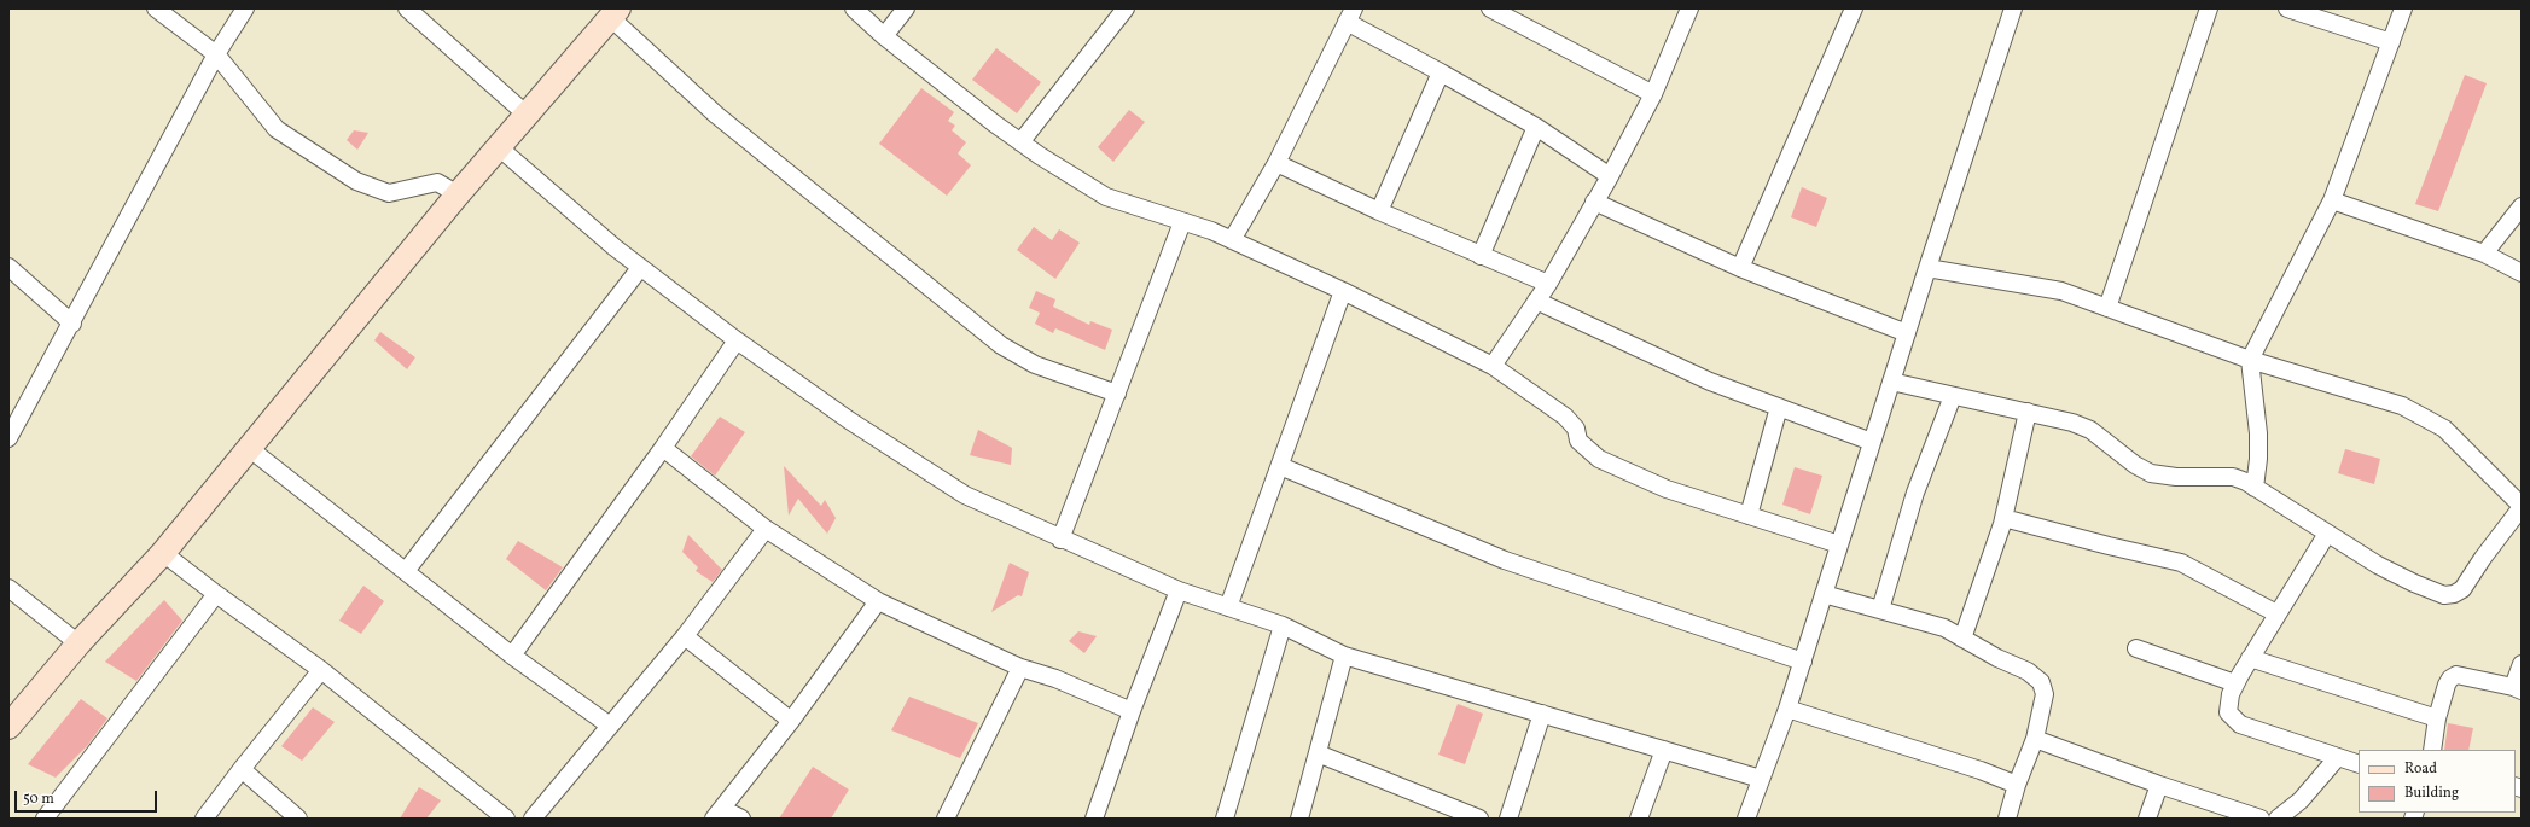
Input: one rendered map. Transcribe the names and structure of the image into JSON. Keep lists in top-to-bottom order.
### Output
{
  "legend": ["Road", "Building"],
  "scale_bar": "50 m"
}
